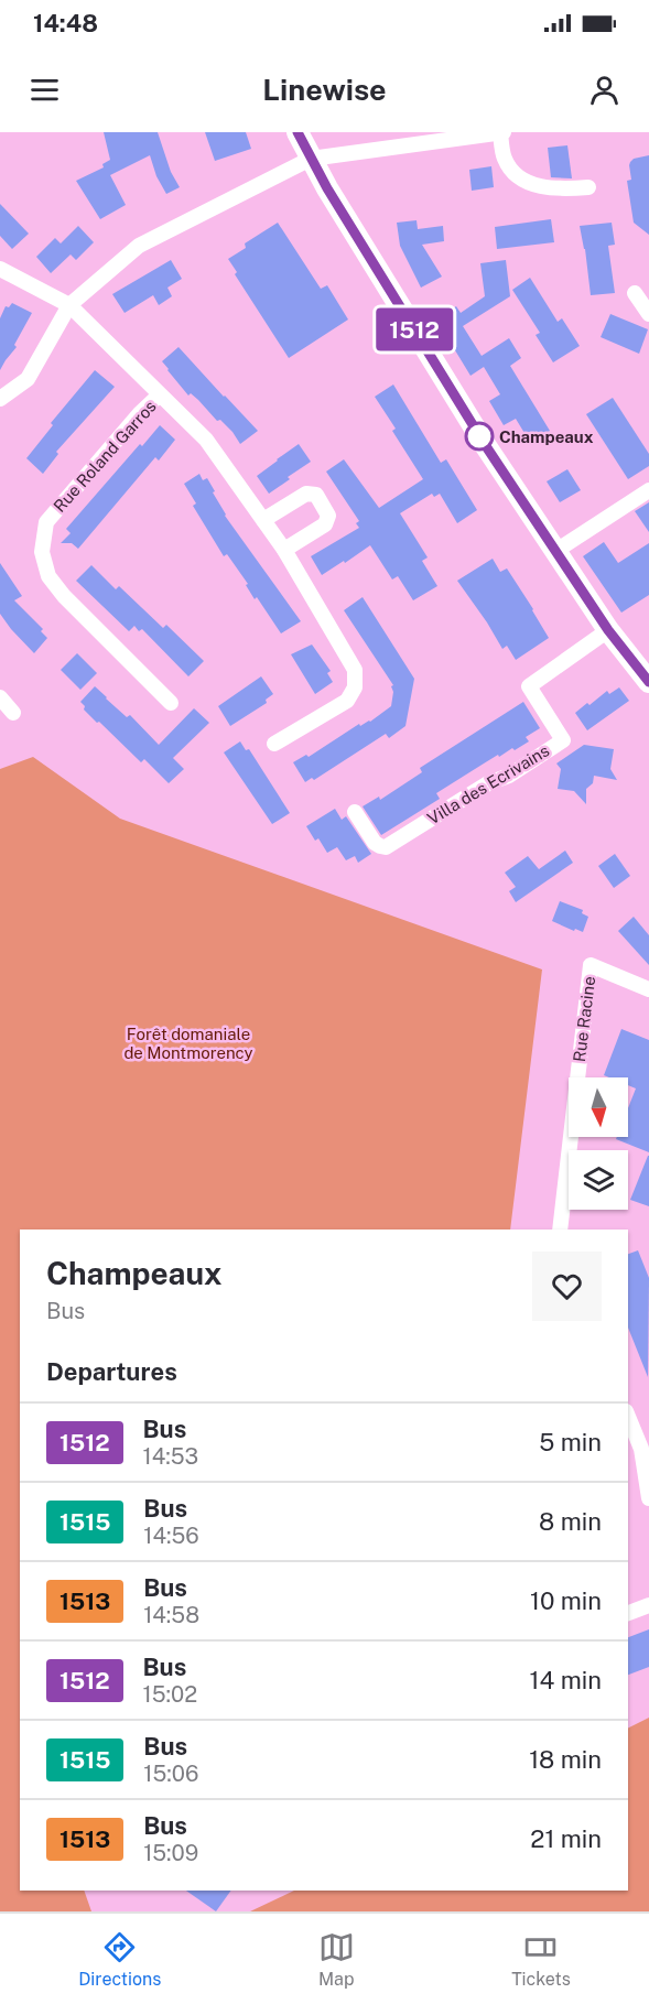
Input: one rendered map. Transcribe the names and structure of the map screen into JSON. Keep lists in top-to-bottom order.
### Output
{
  "streets": {
    "street": ["Rue Roland Garros", "Villa des Ecrivains", "Rue Racine"]
  },
  "parks": ["Forêt domaniale de Montmorency"],
  "places": ["Champeaux"],
  "lines": ["bus line 1512"],
  "north": "bottom",
  "page": {
    "status": "14:48",
    "header": "Linewise",
    "on_map": "1512",
    "heading": [
      ["Champeaux", "Bus"],
      "Departures"
    ],
    "list": [
      {
        "mark": "1512",
        "name": "Bus",
        "note": "14:53",
        "value": "5 min"
      },
      {
        "mark": "1515",
        "name": "Bus",
        "note": "14:56",
        "value": "8 min"
      },
      {
        "mark": "1513",
        "name": "Bus",
        "note": "14:58",
        "value": "10 min"
      },
      {
        "mark": "1512",
        "name": "Bus",
        "note": "15:02",
        "value": "14 min"
      },
      {
        "mark": "1515",
        "name": "Bus",
        "note": "15:06",
        "value": "18 min"
      },
      {
        "mark": "1513",
        "name": "Bus",
        "note": "15:09",
        "value": "21 min"
      }
    ],
    "tabs": ["Directions", "Map", "Tickets"]
  }
}
